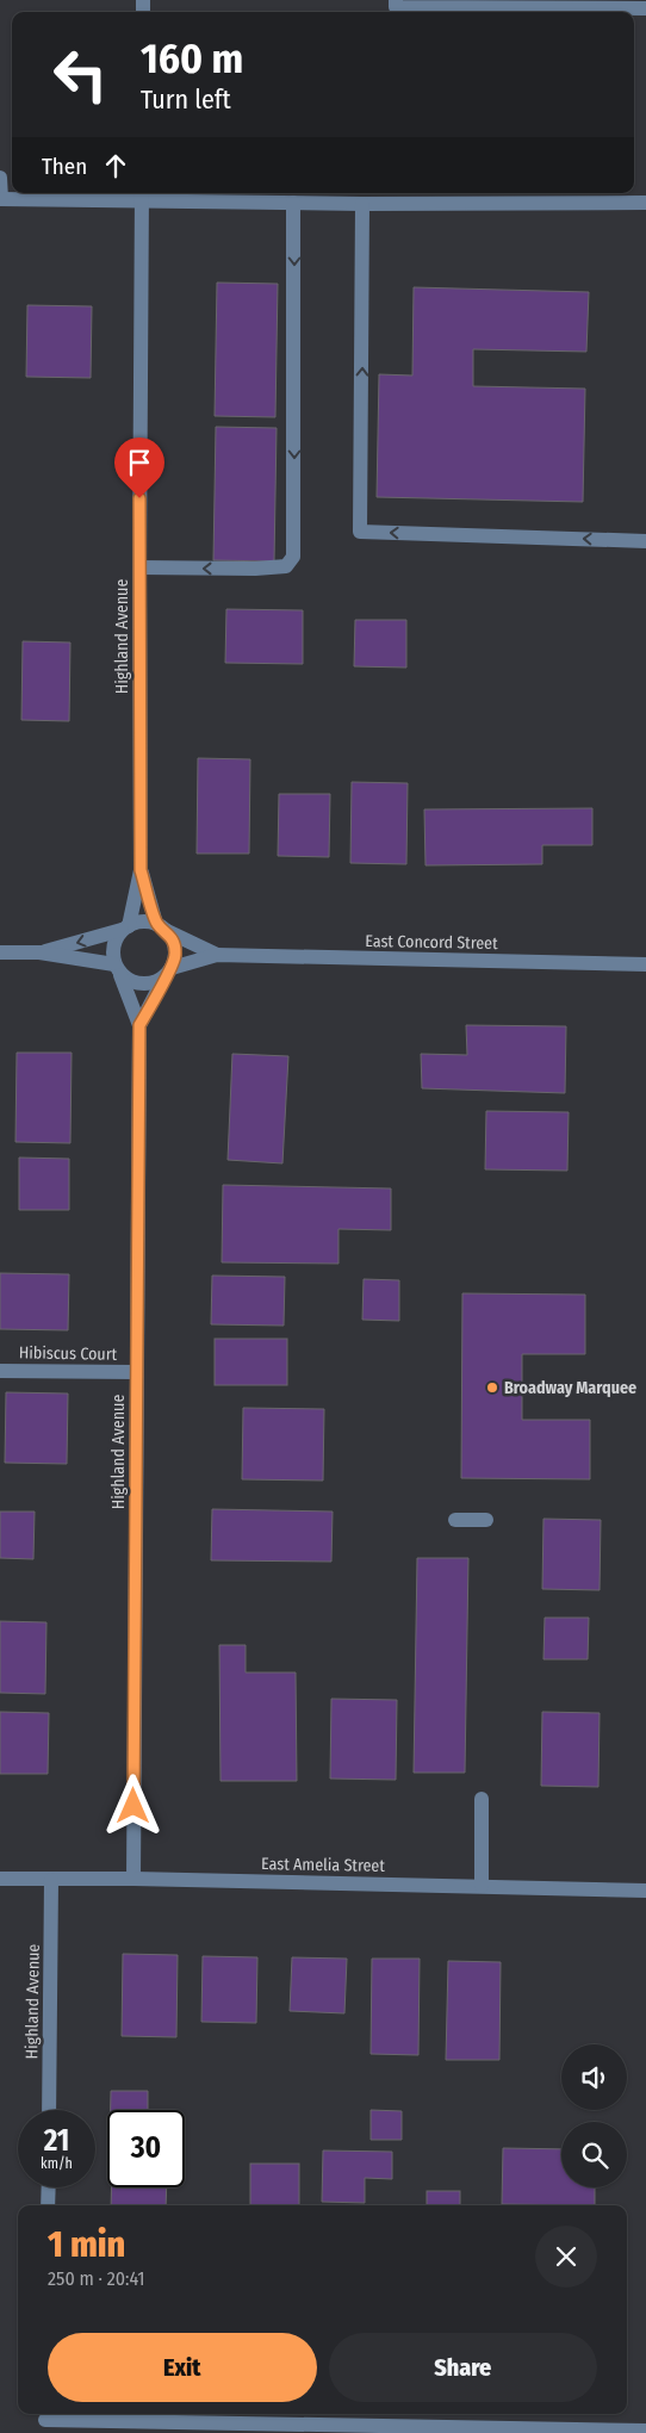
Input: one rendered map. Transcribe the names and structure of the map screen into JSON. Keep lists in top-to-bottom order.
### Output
{
  "streets": {
    "street": [
      "Highland Avenue",
      "East Concord Street",
      "Hibiscus Court",
      "East Amelia Street"
    ]
  },
  "crossings": [
    ["Highland Avenue", "East Concord Street"],
    ["Highland Avenue", "Hibiscus Court"],
    ["Highland Avenue", "East Amelia Street"]
  ],
  "places": ["Broadway Marquee"],
  "page": {
    "turn": ["160 m", "Turn left"],
    "then": "Then",
    "speed": "21 km/h",
    "limit": "30",
    "heading": ["1 min", "250 m · 20:41"],
    "buttons": ["Exit", "Share"]
  }
}
